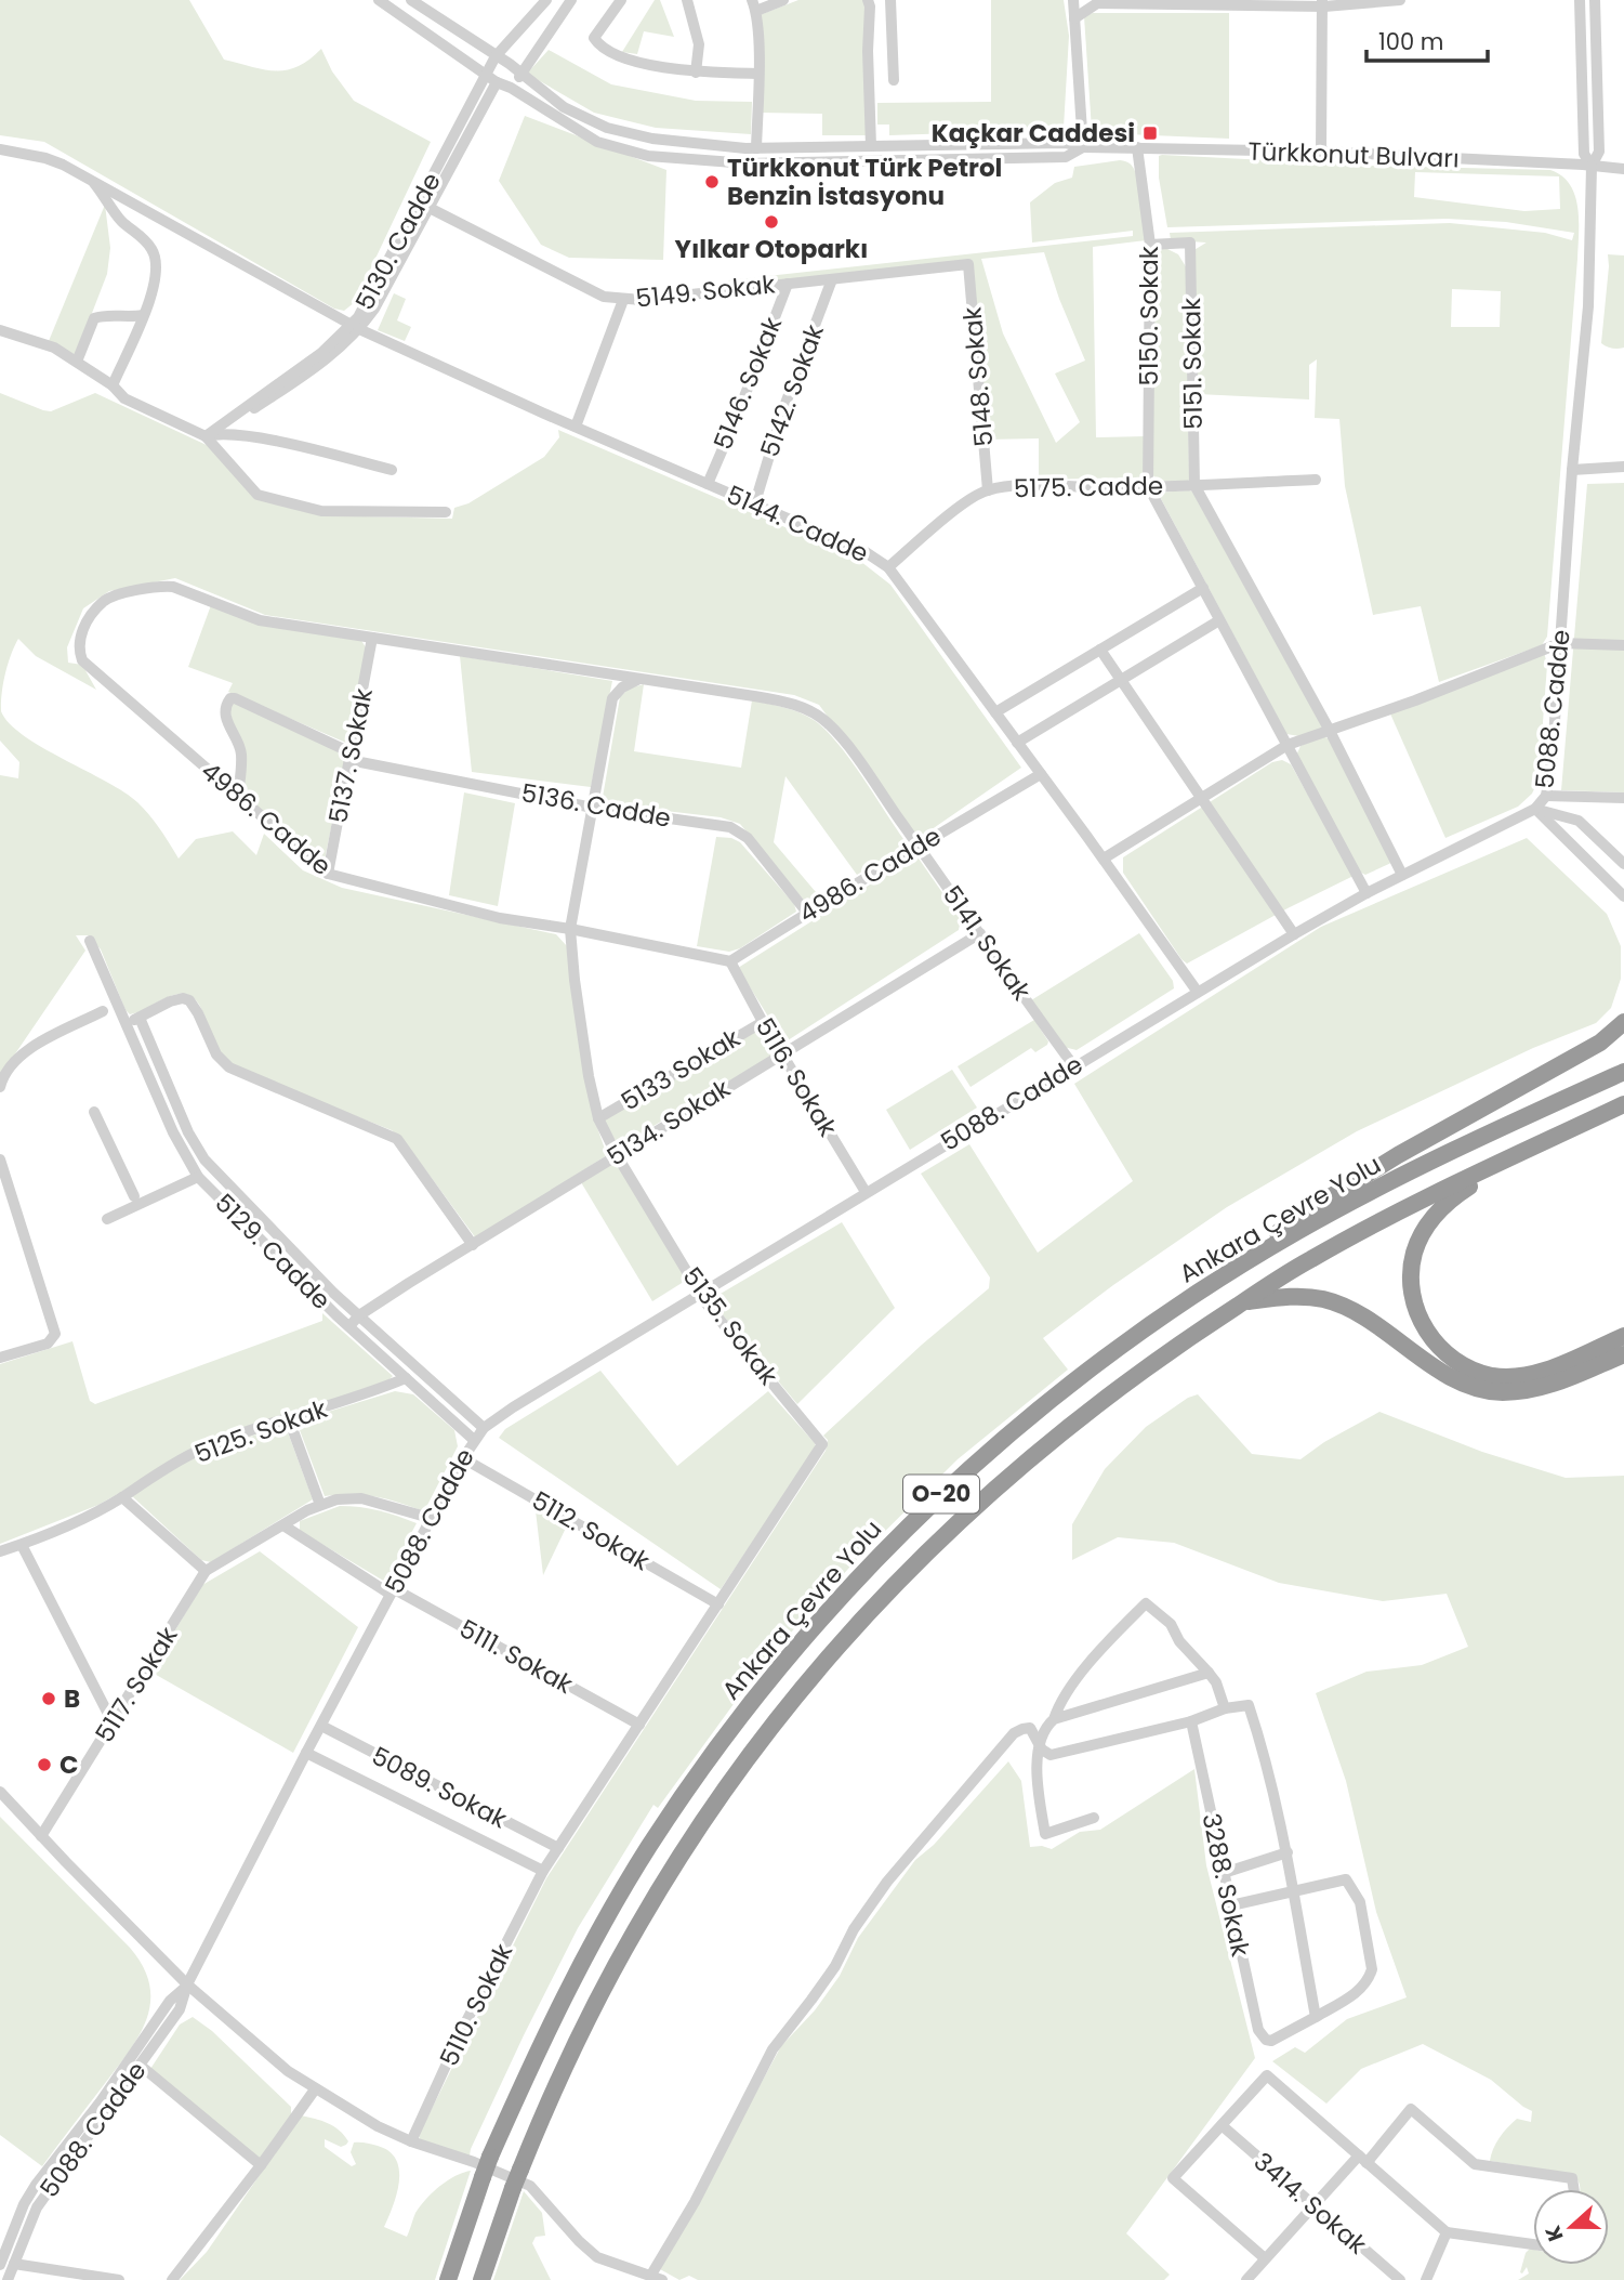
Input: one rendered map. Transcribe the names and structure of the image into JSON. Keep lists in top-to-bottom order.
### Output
{
  "streets": {
    "highway": ["Ankara Çevre Yolu", "O-20"],
    "street": [
      "Türkkonut Bulvarı",
      "5130. Cadde",
      "5149. Sokak",
      "5150. Sokak",
      "5151. Sokak",
      "5148. Sokak",
      "5146. Sokak",
      "5142. Sokak",
      "5175. Cadde",
      "5144. Cadde",
      "5088. Cadde",
      "5137. Sokak",
      "5136. Cadde",
      "4986. Cadde",
      "5141. Sokak",
      "5133 Sokak",
      "5116. Sokak",
      "5134. Sokak",
      "5129. Cadde",
      "5135. Sokak",
      "5125. Sokak",
      "5112. Sokak",
      "5111. Sokak",
      "5117. Sokak",
      "5089. Sokak",
      "3288. Sokak",
      "5110. Sokak",
      "3414. Sokak"
    ]
  },
  "crossings": [
    ["Türkkonut Bulvarı", "5130. Cadde"],
    ["Türkkonut Bulvarı", "5150. Sokak"],
    ["Türkkonut Bulvarı", "5088. Cadde"],
    ["5130. Cadde", "5149. Sokak"],
    ["5130. Cadde", "5144. Cadde"],
    ["5149. Sokak", "5148. Sokak"],
    ["5149. Sokak", "5146. Sokak"],
    ["5149. Sokak", "5142. Sokak"],
    ["5150. Sokak", "5151. Sokak"],
    ["5150. Sokak", "5175. Cadde"],
    ["5151. Sokak", "5175. Cadde"],
    ["5148. Sokak", "5175. Cadde"],
    ["5146. Sokak", "5144. Cadde"],
    ["5142. Sokak", "5144. Cadde"],
    ["5175. Cadde", "5144. Cadde"],
    ["5144. Cadde", "5088. Cadde"],
    ["5144. Cadde", "4986. Cadde"],
    ["5088. Cadde", "5141. Sokak"],
    ["5088. Cadde", "5116. Sokak"],
    ["5088. Cadde", "5129. Cadde"],
    ["5088. Cadde", "5135. Sokak"],
    ["5088. Cadde", "5112. Sokak"],
    ["5088. Cadde", "5111. Sokak"],
    ["5088. Cadde", "5089. Sokak"],
    ["5137. Sokak", "5136. Cadde"],
    ["5137. Sokak", "4986. Cadde"],
    ["5136. Cadde", "4986. Cadde"],
    ["5136. Cadde", "5135. Sokak"],
    ["4986. Cadde", "5141. Sokak"],
    ["4986. Cadde", "5116. Sokak"],
    ["4986. Cadde", "5135. Sokak"],
    ["5141. Sokak", "5134. Sokak"],
    ["5141. Sokak", "5135. Sokak"],
    ["5133 Sokak", "5116. Sokak"],
    ["5133 Sokak", "5135. Sokak"],
    ["5116. Sokak", "5134. Sokak"],
    ["5134. Sokak", "5129. Cadde"],
    ["5134. Sokak", "5135. Sokak"],
    ["5129. Cadde", "5125. Sokak"],
    ["5135. Sokak", "5112. Sokak"],
    ["5135. Sokak", "5111. Sokak"],
    ["5135. Sokak", "5089. Sokak"],
    ["5135. Sokak", "5110. Sokak"],
    ["5089. Sokak", "5110. Sokak"]
  ],
  "places": {
    "transit": ["Kaçkar Caddesi"],
    "other": [
      "Türkkonut Türk Petrol Benzin İstasyonu",
      "Yılkar Otoparkı",
      "B",
      "C"
    ]
  },
  "scale_bar": "100 m",
  "north": "left"
}
